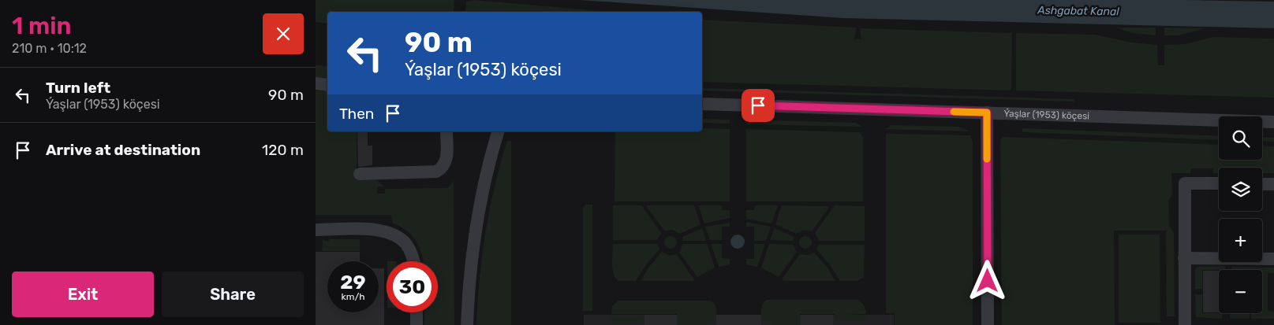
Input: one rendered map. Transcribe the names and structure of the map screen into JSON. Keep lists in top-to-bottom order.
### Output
{
  "streets": {
    "street": ["Ýaşlar (1953) köçesi"]
  },
  "water": ["Ashgabat Kanal"],
  "page": {
    "heading": ["1 min", "210 m · 10:12"],
    "turn": ["90 m", "Ýaşlar (1953) köçesi"],
    "list": [
      {
        "name": "Turn left",
        "note": "Ýaşlar (1953) köçesi",
        "value": "90 m"
      },
      {
        "name": "Arrive at destination",
        "value": "120 m"
      }
    ],
    "then": "Then",
    "map_buttons": ["+", "−"],
    "speed": "29 km/h",
    "limit": "30",
    "buttons": ["Exit", "Share"]
  }
}
